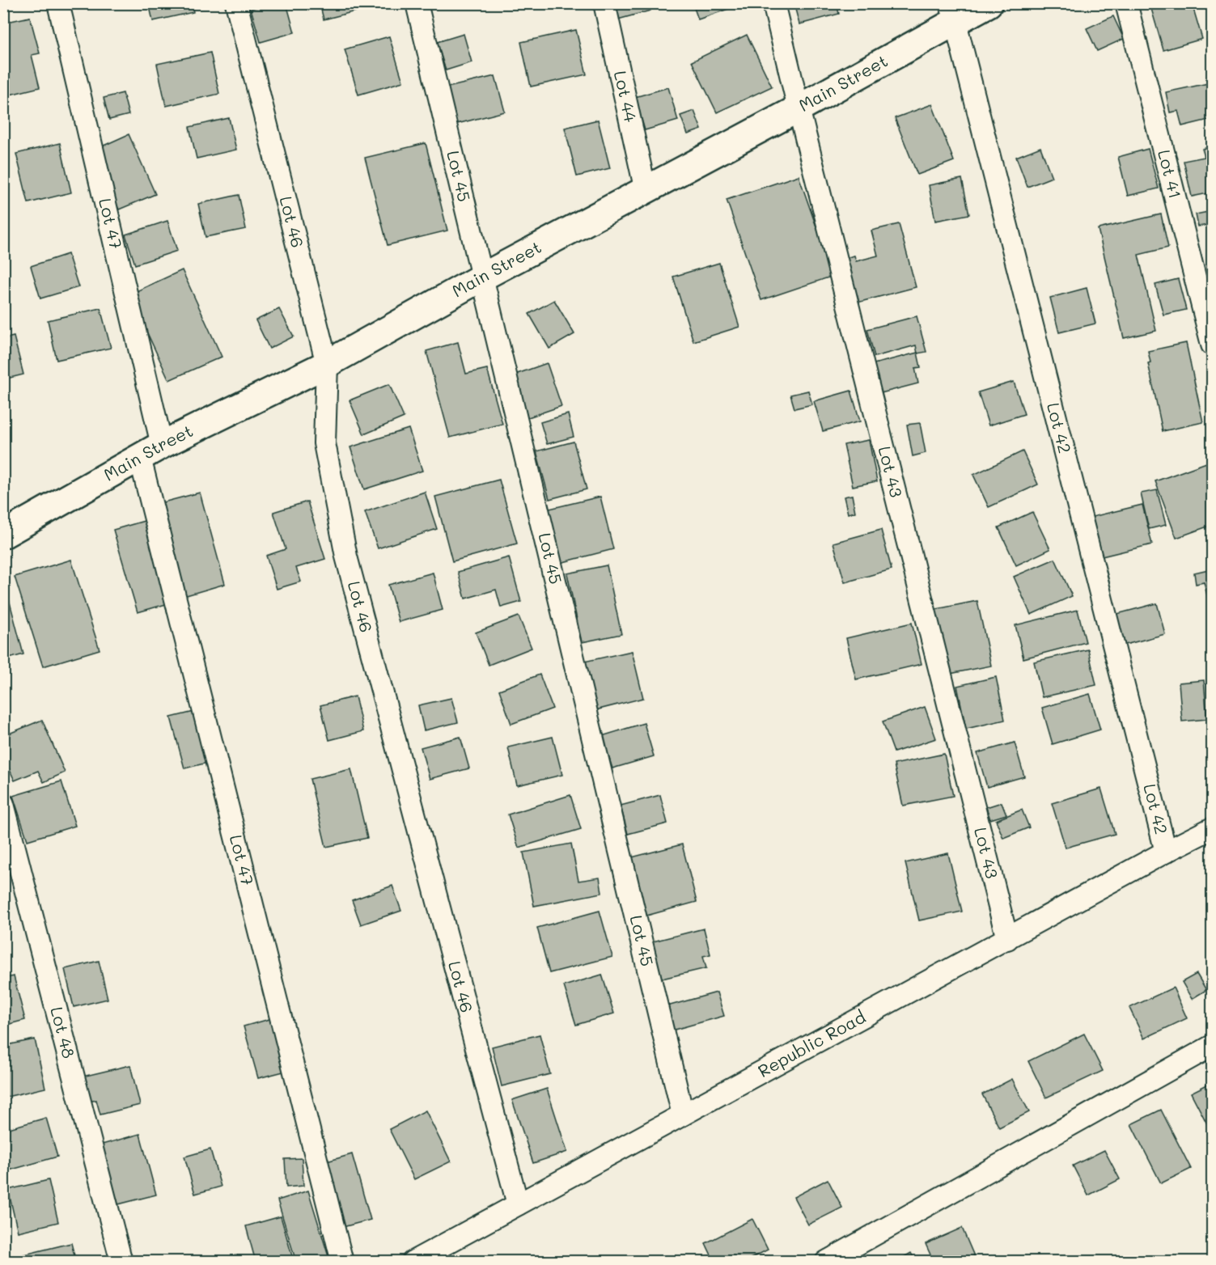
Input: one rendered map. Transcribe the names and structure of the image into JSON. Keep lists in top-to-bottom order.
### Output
{
  "streets": {
    "street": [
      "Main Street",
      "Lot 44",
      "Lot 41",
      "Lot 45",
      "Lot 46",
      "Lot 47",
      "Lot 42",
      "Lot 43",
      "Lot 48",
      "Republic Road"
    ]
  },
  "crossings": [
    ["Main Street", "Lot 44"],
    ["Main Street", "Lot 45"],
    ["Main Street", "Lot 46"],
    ["Main Street", "Lot 47"],
    ["Main Street", "Lot 42"],
    ["Main Street", "Lot 43"],
    ["Lot 45", "Republic Road"],
    ["Lot 46", "Republic Road"],
    ["Lot 42", "Republic Road"],
    ["Lot 43", "Republic Road"]
  ]
}
